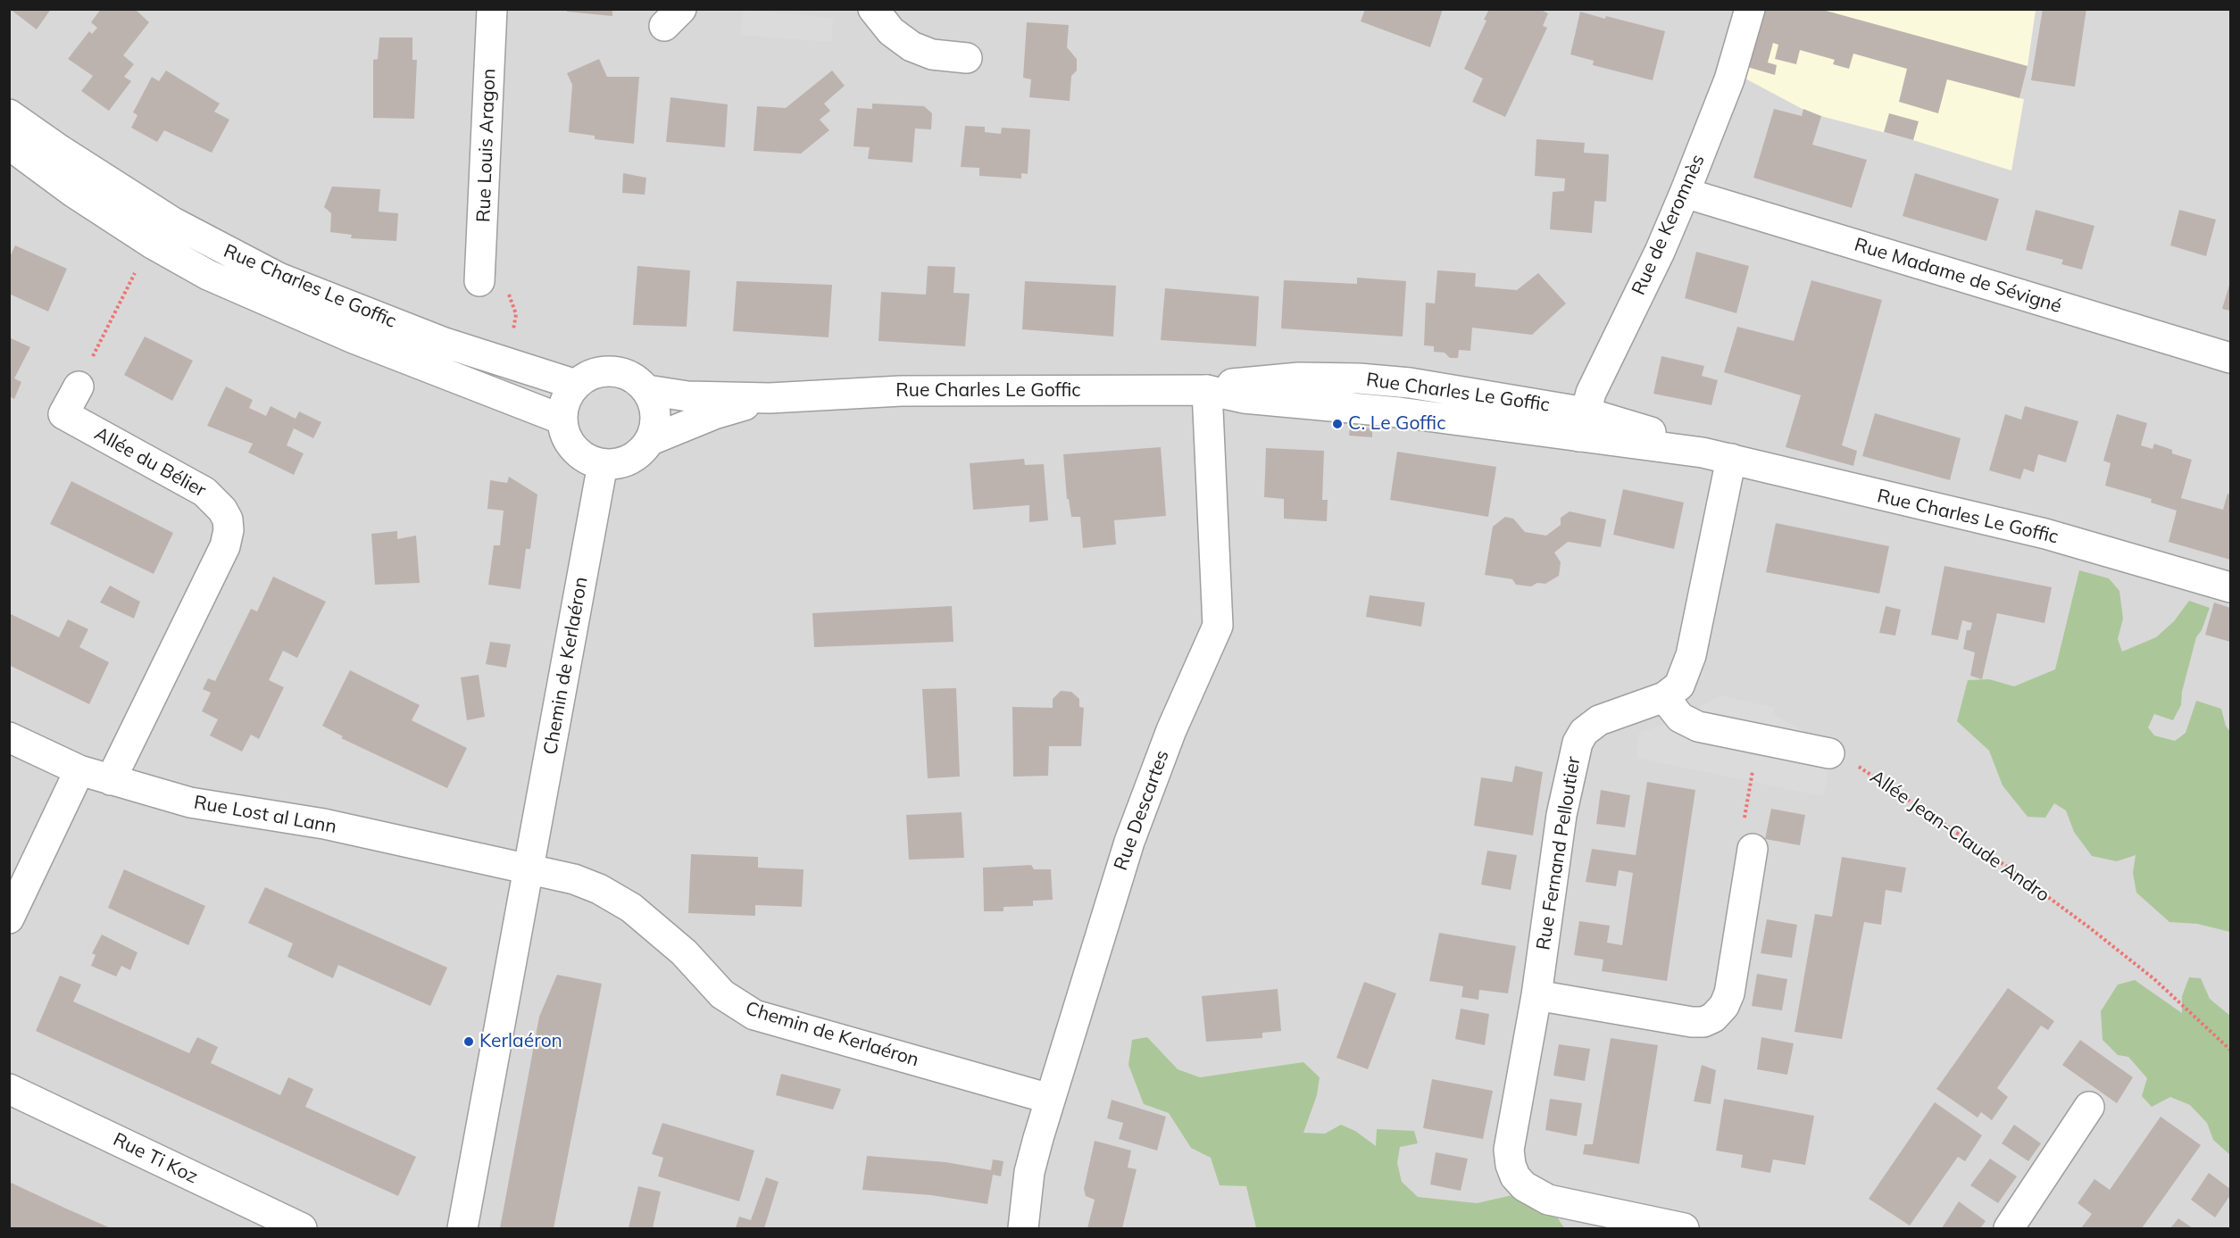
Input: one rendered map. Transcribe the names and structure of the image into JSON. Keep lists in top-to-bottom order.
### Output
{
  "streets": {
    "street": [
      "Rue Louis Aragon",
      "Rue de Keromnès",
      "Rue Madame de Sévigné",
      "Rue Charles Le Goffic",
      "Allée du Bélier",
      "Chemin de Kerlaéron",
      "Rue Descartes",
      "Rue Lost al Lann",
      "Rue Fernand Pelloutier",
      "Rue Ti Koz"
    ],
    "path": ["Allée Jean-Claude Andro"]
  },
  "crossings": [
    ["Rue de Keromnès", "Rue Madame de Sévigné"],
    ["Rue de Keromnès", "Rue Charles Le Goffic"],
    ["Rue Charles Le Goffic", "Chemin de Kerlaéron"],
    ["Rue Charles Le Goffic", "Rue Descartes"],
    ["Rue Charles Le Goffic", "Rue Fernand Pelloutier"],
    ["Allée du Bélier", "Rue Lost al Lann"],
    ["Chemin de Kerlaéron", "Rue Descartes"],
    ["Chemin de Kerlaéron", "Rue Lost al Lann"]
  ],
  "places": ["C. Le Goffic", "Kerlaéron"]
}
